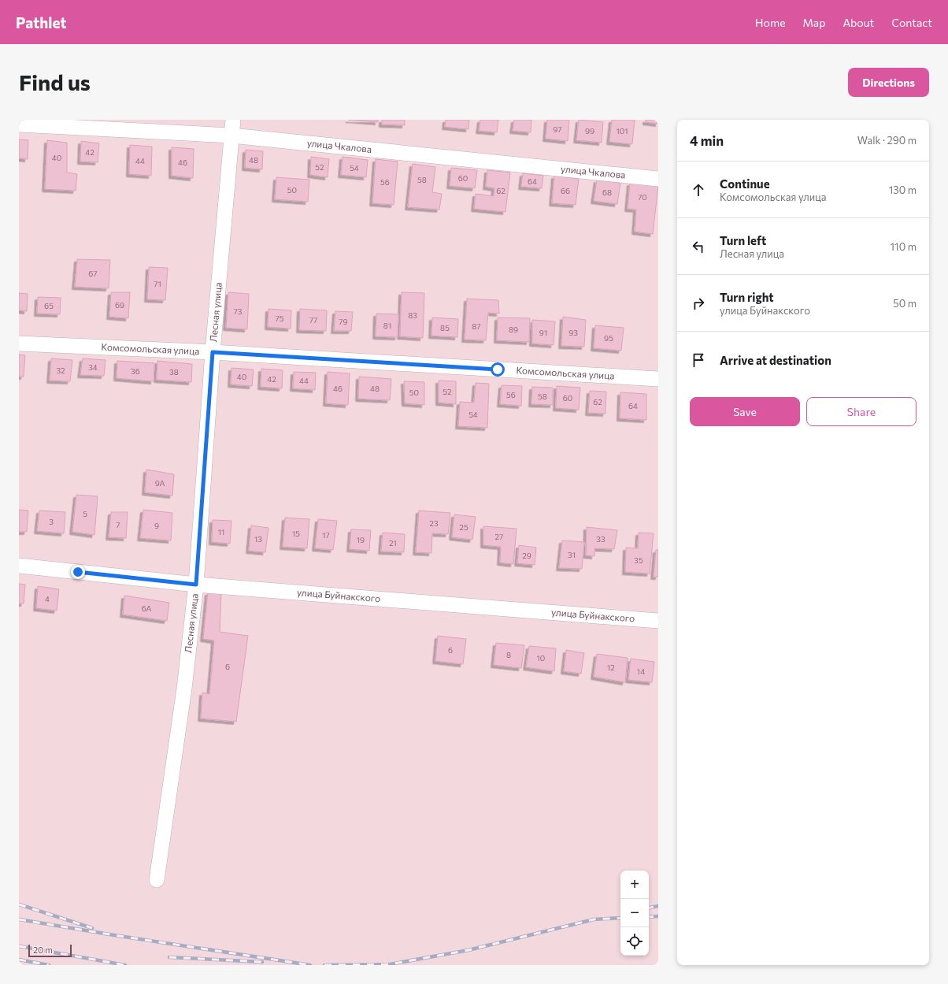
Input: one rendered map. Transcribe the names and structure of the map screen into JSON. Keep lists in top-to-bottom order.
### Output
{
  "streets": {
    "street": [
      "улица Чкалова",
      "Лесная улица",
      "Комсомольская улица",
      "улица Буйнакского"
    ]
  },
  "crossings": [
    ["улица Чкалова", "Лесная улица"],
    ["Лесная улица", "Комсомольская улица"],
    ["Лесная улица", "улица Буйнакского"]
  ],
  "house_numbers": [
    "97",
    "99",
    "101",
    "42",
    "40",
    "48",
    "44",
    "46",
    "52",
    "54",
    "60",
    "58",
    "64",
    "56",
    "50",
    "62",
    "66",
    "68",
    "70",
    "67",
    "71",
    "69",
    "65",
    "73",
    "83",
    "75",
    "77",
    "79",
    "81",
    "87",
    "85",
    "89",
    "91",
    "93",
    "95",
    "34",
    "32",
    "36",
    "38",
    "40",
    "42",
    "44",
    "46",
    "48",
    "52",
    "50",
    "56",
    "58",
    "60",
    "62",
    "64",
    "54",
    "9А",
    "5",
    "3",
    "23",
    "7",
    "9",
    "25",
    "11",
    "15",
    "17",
    "27",
    "13",
    "33",
    "19",
    "21",
    "31",
    "29",
    "35",
    "4",
    "6А",
    "6",
    "8",
    "10",
    "6",
    "12",
    "14"
  ],
  "scale_bar": "20 m",
  "page": {
    "header": "Pathlet",
    "nav": [
      "Home",
      "Map",
      "About",
      "Contact"
    ],
    "buttons": [
      "Directions",
      ["Save", "Share"]
    ],
    "title": "Find us",
    "heading": ["4 min", "Walk · 290 m"],
    "list": [
      ["Continue", "Комсомольская улица", "130 m"],
      ["Turn left", "Лесная улица", "110 m"],
      ["Turn right", "улица Буйнакского", "50 m"],
      "Arrive at destination"
    ],
    "map_buttons": ["+", "−"],
    "scale": "20 m"
  }
}
